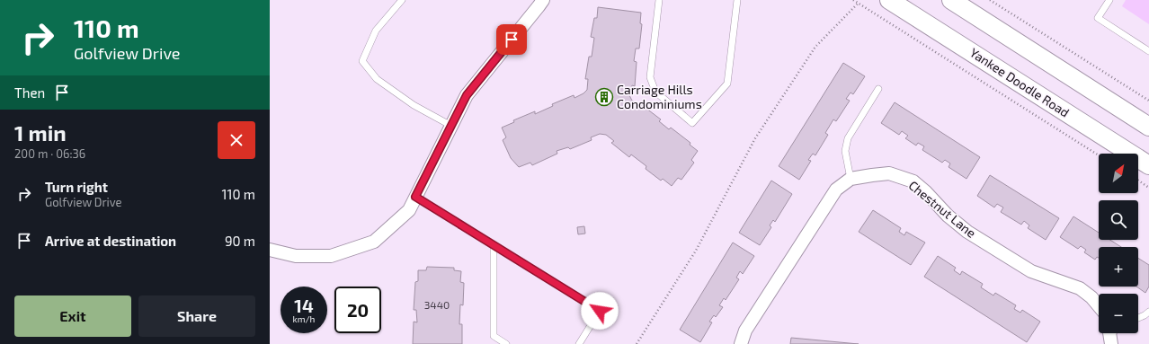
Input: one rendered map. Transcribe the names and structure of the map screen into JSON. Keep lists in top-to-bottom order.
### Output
{
  "streets": {
    "main road": ["Yankee Doodle Road"],
    "street": ["Chestnut Lane"]
  },
  "places": {
    "building": ["Carriage Hills Condominiums"]
  },
  "house_numbers": ["3440"],
  "north": "top right",
  "page": {
    "turn": ["110 m", "Golfview Drive"],
    "then": "Then",
    "heading": ["1 min", "200 m · 06:36"],
    "map_buttons": ["+", "−"],
    "list": [
      {
        "name": "Turn right",
        "note": "Golfview Drive",
        "value": "110 m"
      },
      {
        "name": "Arrive at destination",
        "value": "90 m"
      }
    ],
    "speed": "14 km/h",
    "limit": "20",
    "buttons": ["Exit", "Share"]
  }
}
